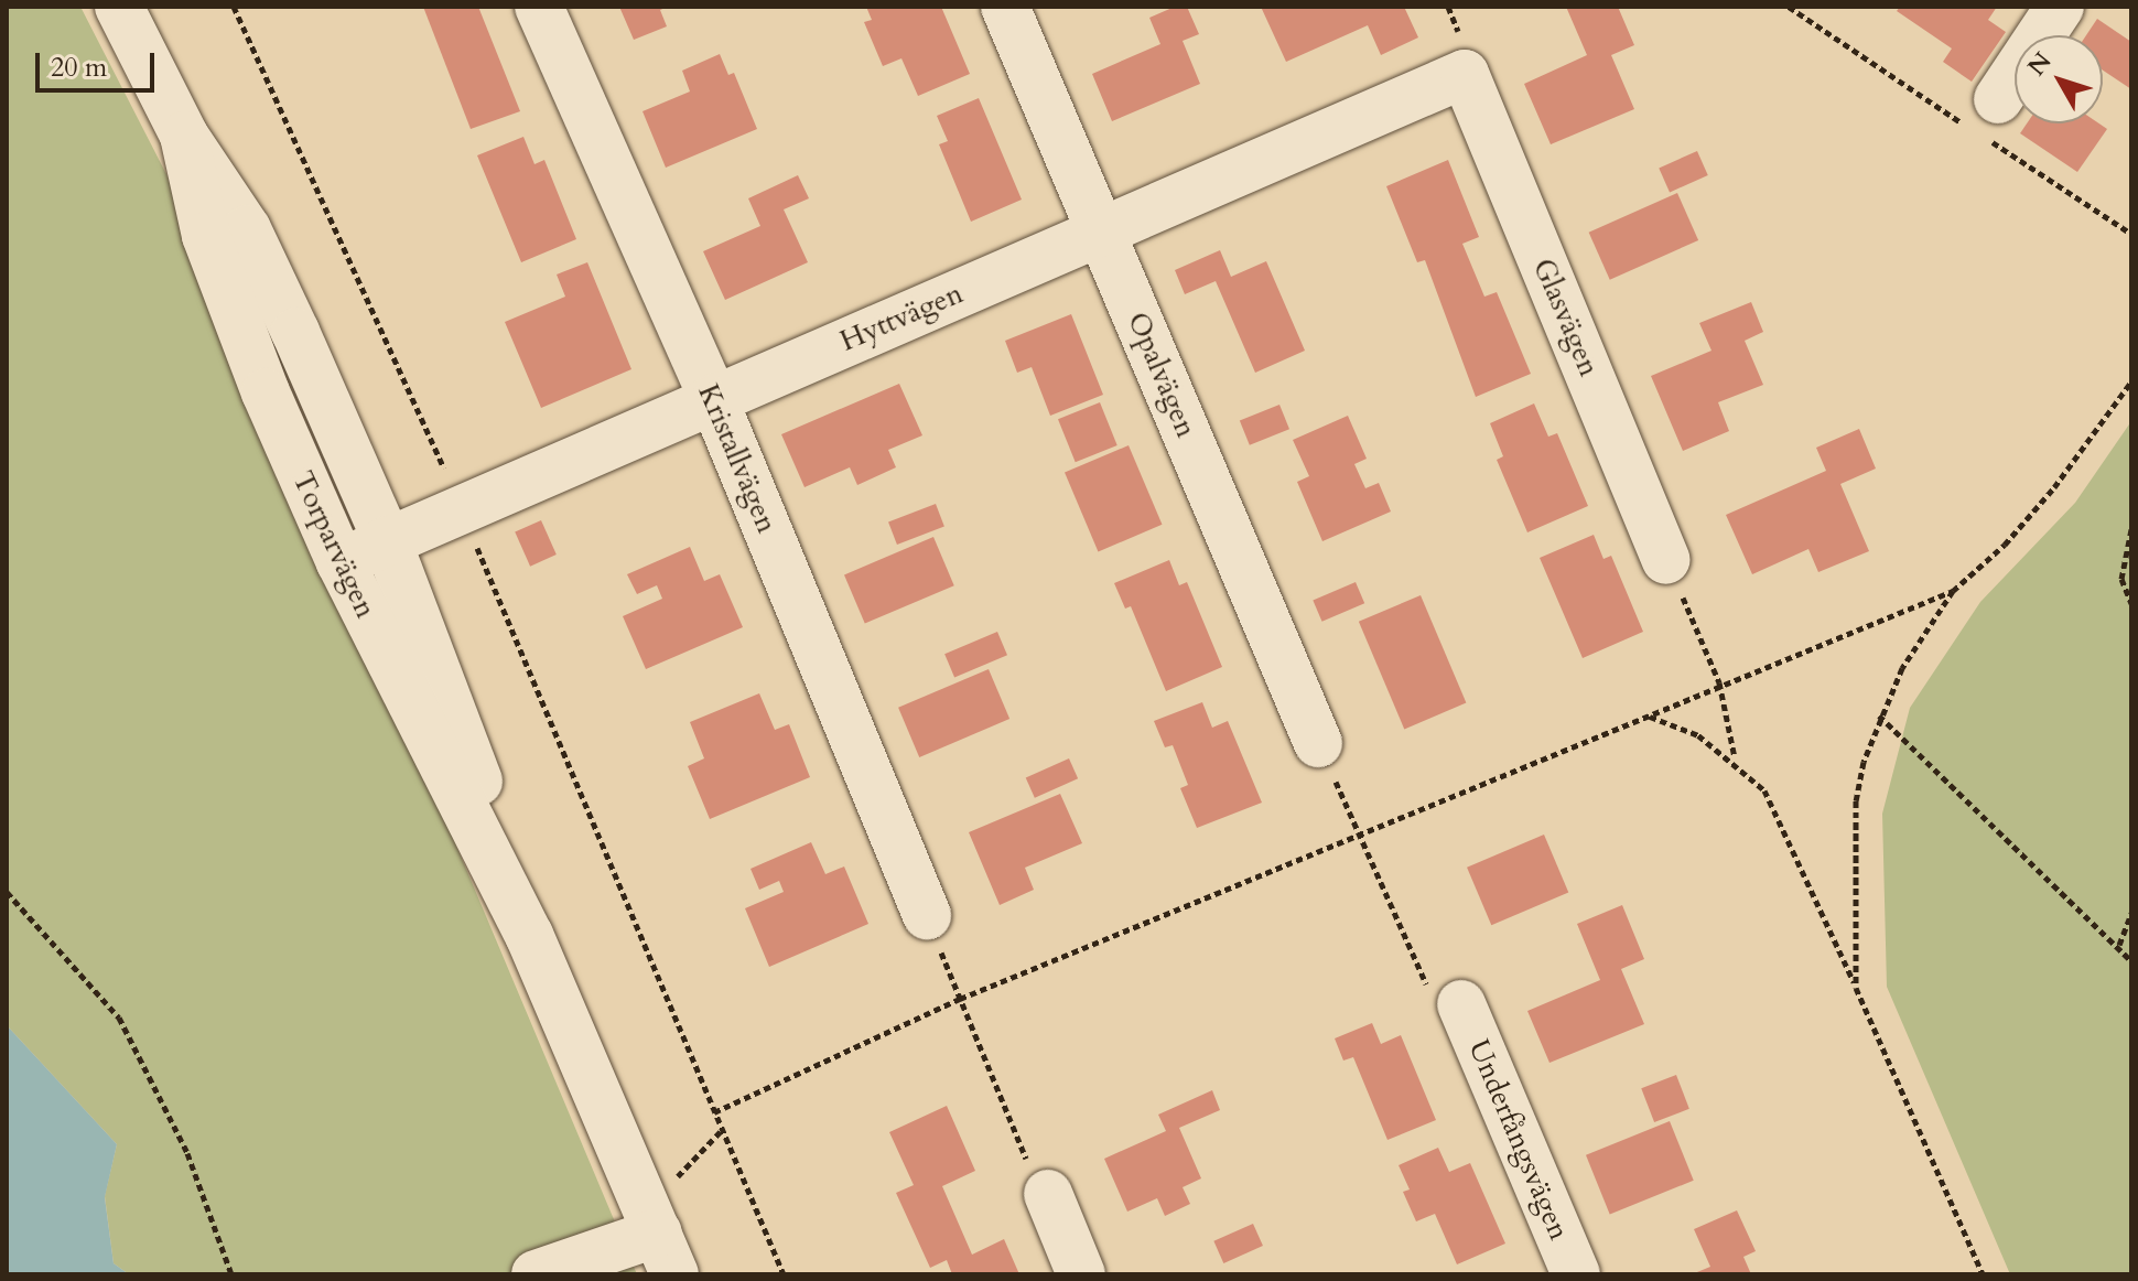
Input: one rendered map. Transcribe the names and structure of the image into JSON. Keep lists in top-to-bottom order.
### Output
{
  "streets": {
    "street": [
      "Hyttvägen",
      "Glasvägen",
      "Opalvägen",
      "Kristallvägen",
      "Torparvägen",
      "Underfångsvägen"
    ]
  },
  "crossings": [
    ["Hyttvägen", "Glasvägen"],
    ["Hyttvägen", "Opalvägen"],
    ["Hyttvägen", "Kristallvägen"],
    ["Hyttvägen", "Torparvägen"]
  ],
  "scale_bar": "20 m",
  "north": "top left"
}
